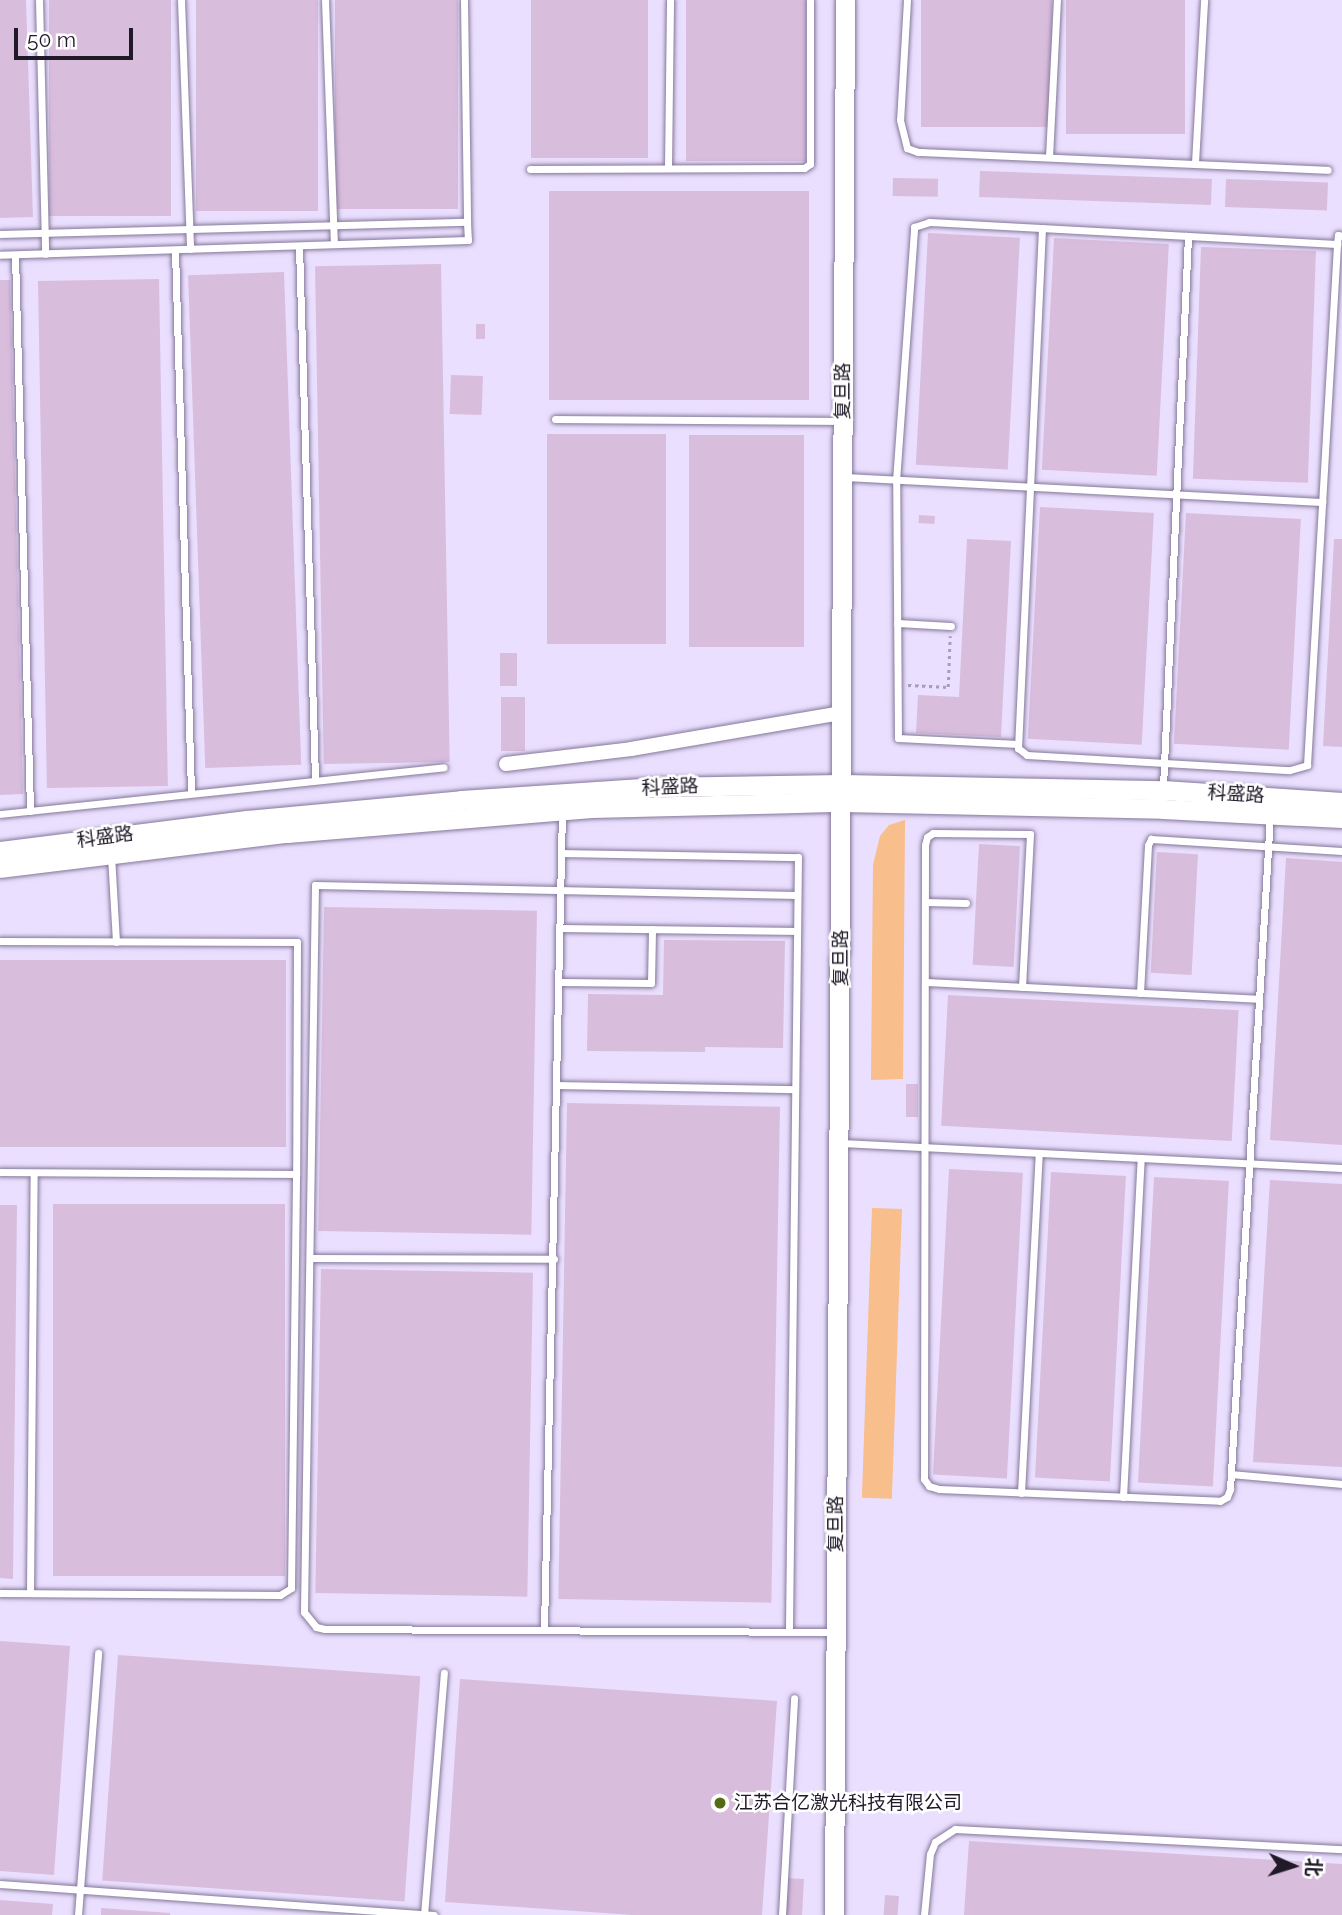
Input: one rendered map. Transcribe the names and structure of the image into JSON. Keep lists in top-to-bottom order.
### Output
{
  "streets": {
    "street": ["复旦路", "科盛路"]
  },
  "crossings": [
    ["复旦路", "科盛路"]
  ],
  "places": ["江苏合亿激光科技有限公司"],
  "scale_bar": "50 m",
  "north": "right"
}
